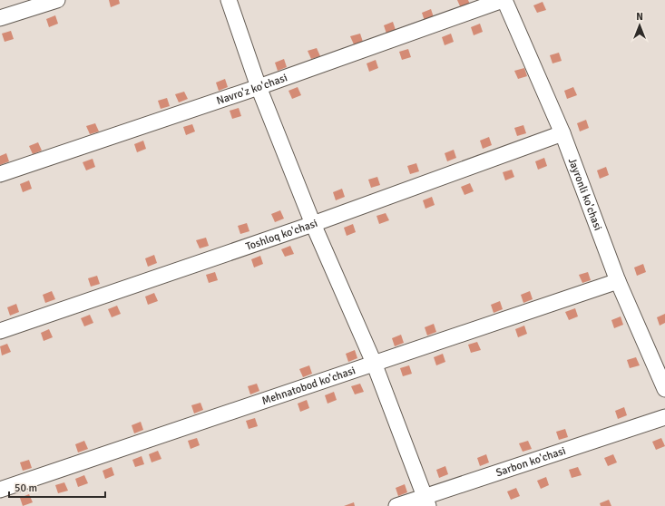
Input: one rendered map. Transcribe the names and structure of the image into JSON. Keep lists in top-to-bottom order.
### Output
{
  "streets": {
    "street": [
      "Navro'z ko'chasi",
      "Jayronli ko'chasi",
      "Toshloq ko'chasi",
      "Mehnatobod ko'chasi",
      "Sarbon ko'chasi"
    ]
  },
  "crossings": [
    ["Navro'z ko'chasi", "Jayronli ko'chasi"],
    ["Jayronli ko'chasi", "Toshloq ko'chasi"],
    ["Jayronli ko'chasi", "Mehnatobod ko'chasi"]
  ],
  "scale_bar": "50 m",
  "north": "top"
}
